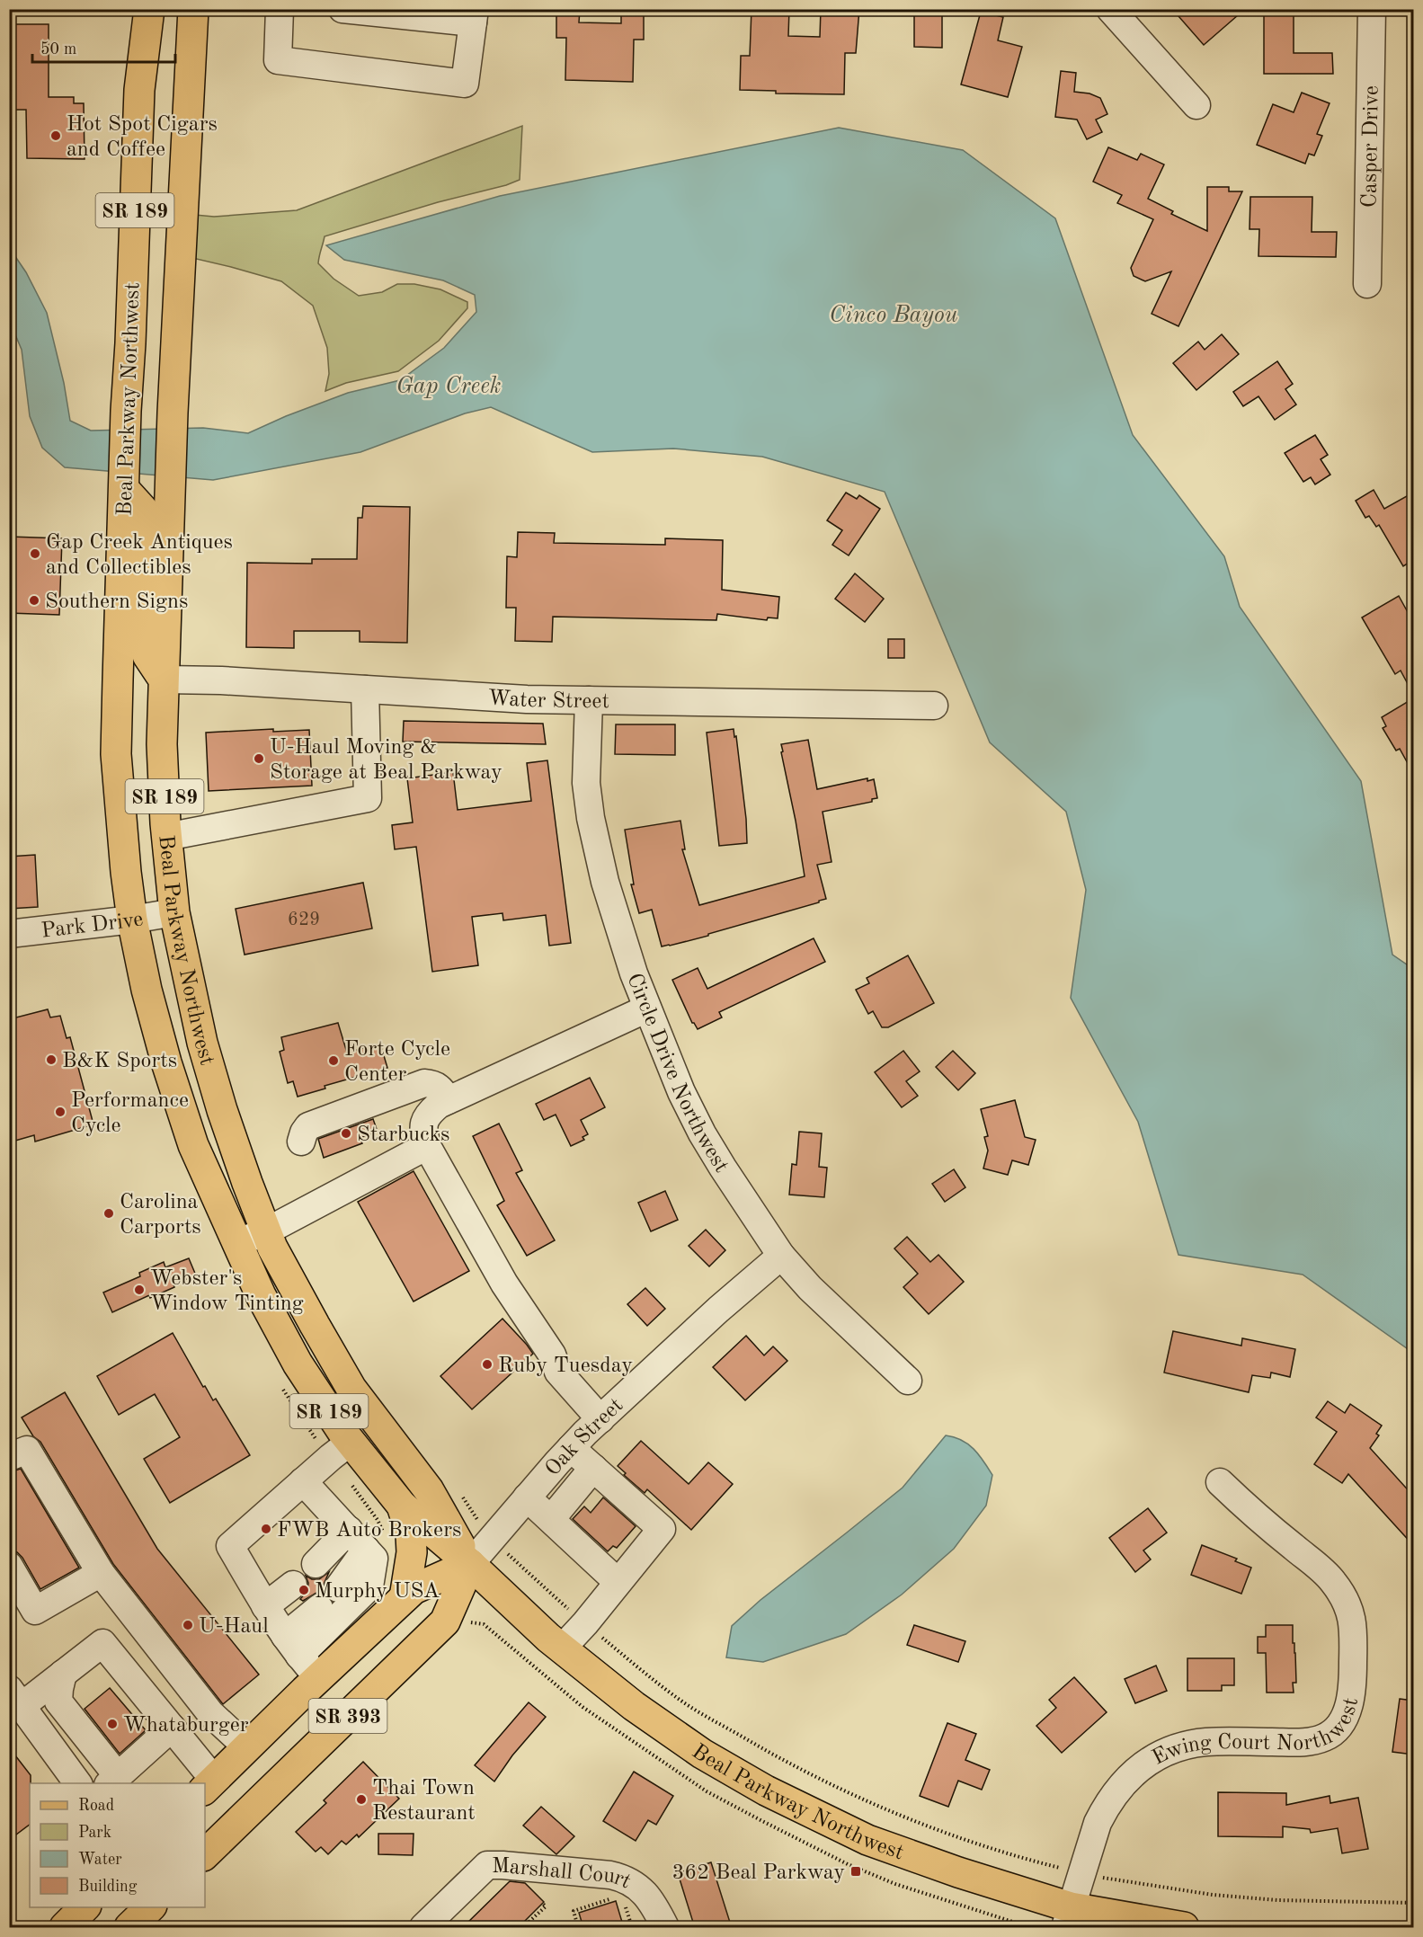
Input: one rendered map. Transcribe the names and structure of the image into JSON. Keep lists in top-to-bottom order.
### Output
{
  "streets": {
    "main road": ["SR 189", "Beal Parkway Northwest", "SR 393"],
    "street": [
      "Casper Drive",
      "Water Street",
      "Park Drive",
      "Circle Drive Northwest",
      "Oak Street",
      "Ewing Court Northwest",
      "Marshall Court"
    ]
  },
  "crossings": [
    ["Beal Parkway Northwest", "Water Street"],
    ["Beal Parkway Northwest", "Park Drive"],
    ["Beal Parkway Northwest", "Oak Street"],
    ["Beal Parkway Northwest", "SR 393"],
    ["Beal Parkway Northwest", "Ewing Court Northwest"],
    ["Water Street", "Circle Drive Northwest"],
    ["Circle Drive Northwest", "Oak Street"],
    ["Oak Street", "SR 393"]
  ],
  "water": ["Cinco Bayou", "Gap Creek"],
  "places": {
    "other": [
      "Hot Spot Cigars and Coffee",
      "Gap Creek Antiques and Collectibles",
      "Southern Signs",
      "U-Haul Moving & Storage at Beal Parkway",
      "B&K Sports",
      "Forte Cycle Center",
      "Performance Cycle",
      "Starbucks",
      "Carolina Carports",
      "Webster's Window Tinting",
      "Ruby Tuesday",
      "FWB Auto Brokers",
      "Murphy USA",
      "U-Haul",
      "Whataburger",
      "Thai Town Restaurant"
    ],
    "transit": ["362 Beal Parkway"]
  },
  "house_numbers": ["629"],
  "legend": [
    "Road",
    "Park",
    "Water",
    "Building"
  ],
  "scale_bar": "50 m"
}
